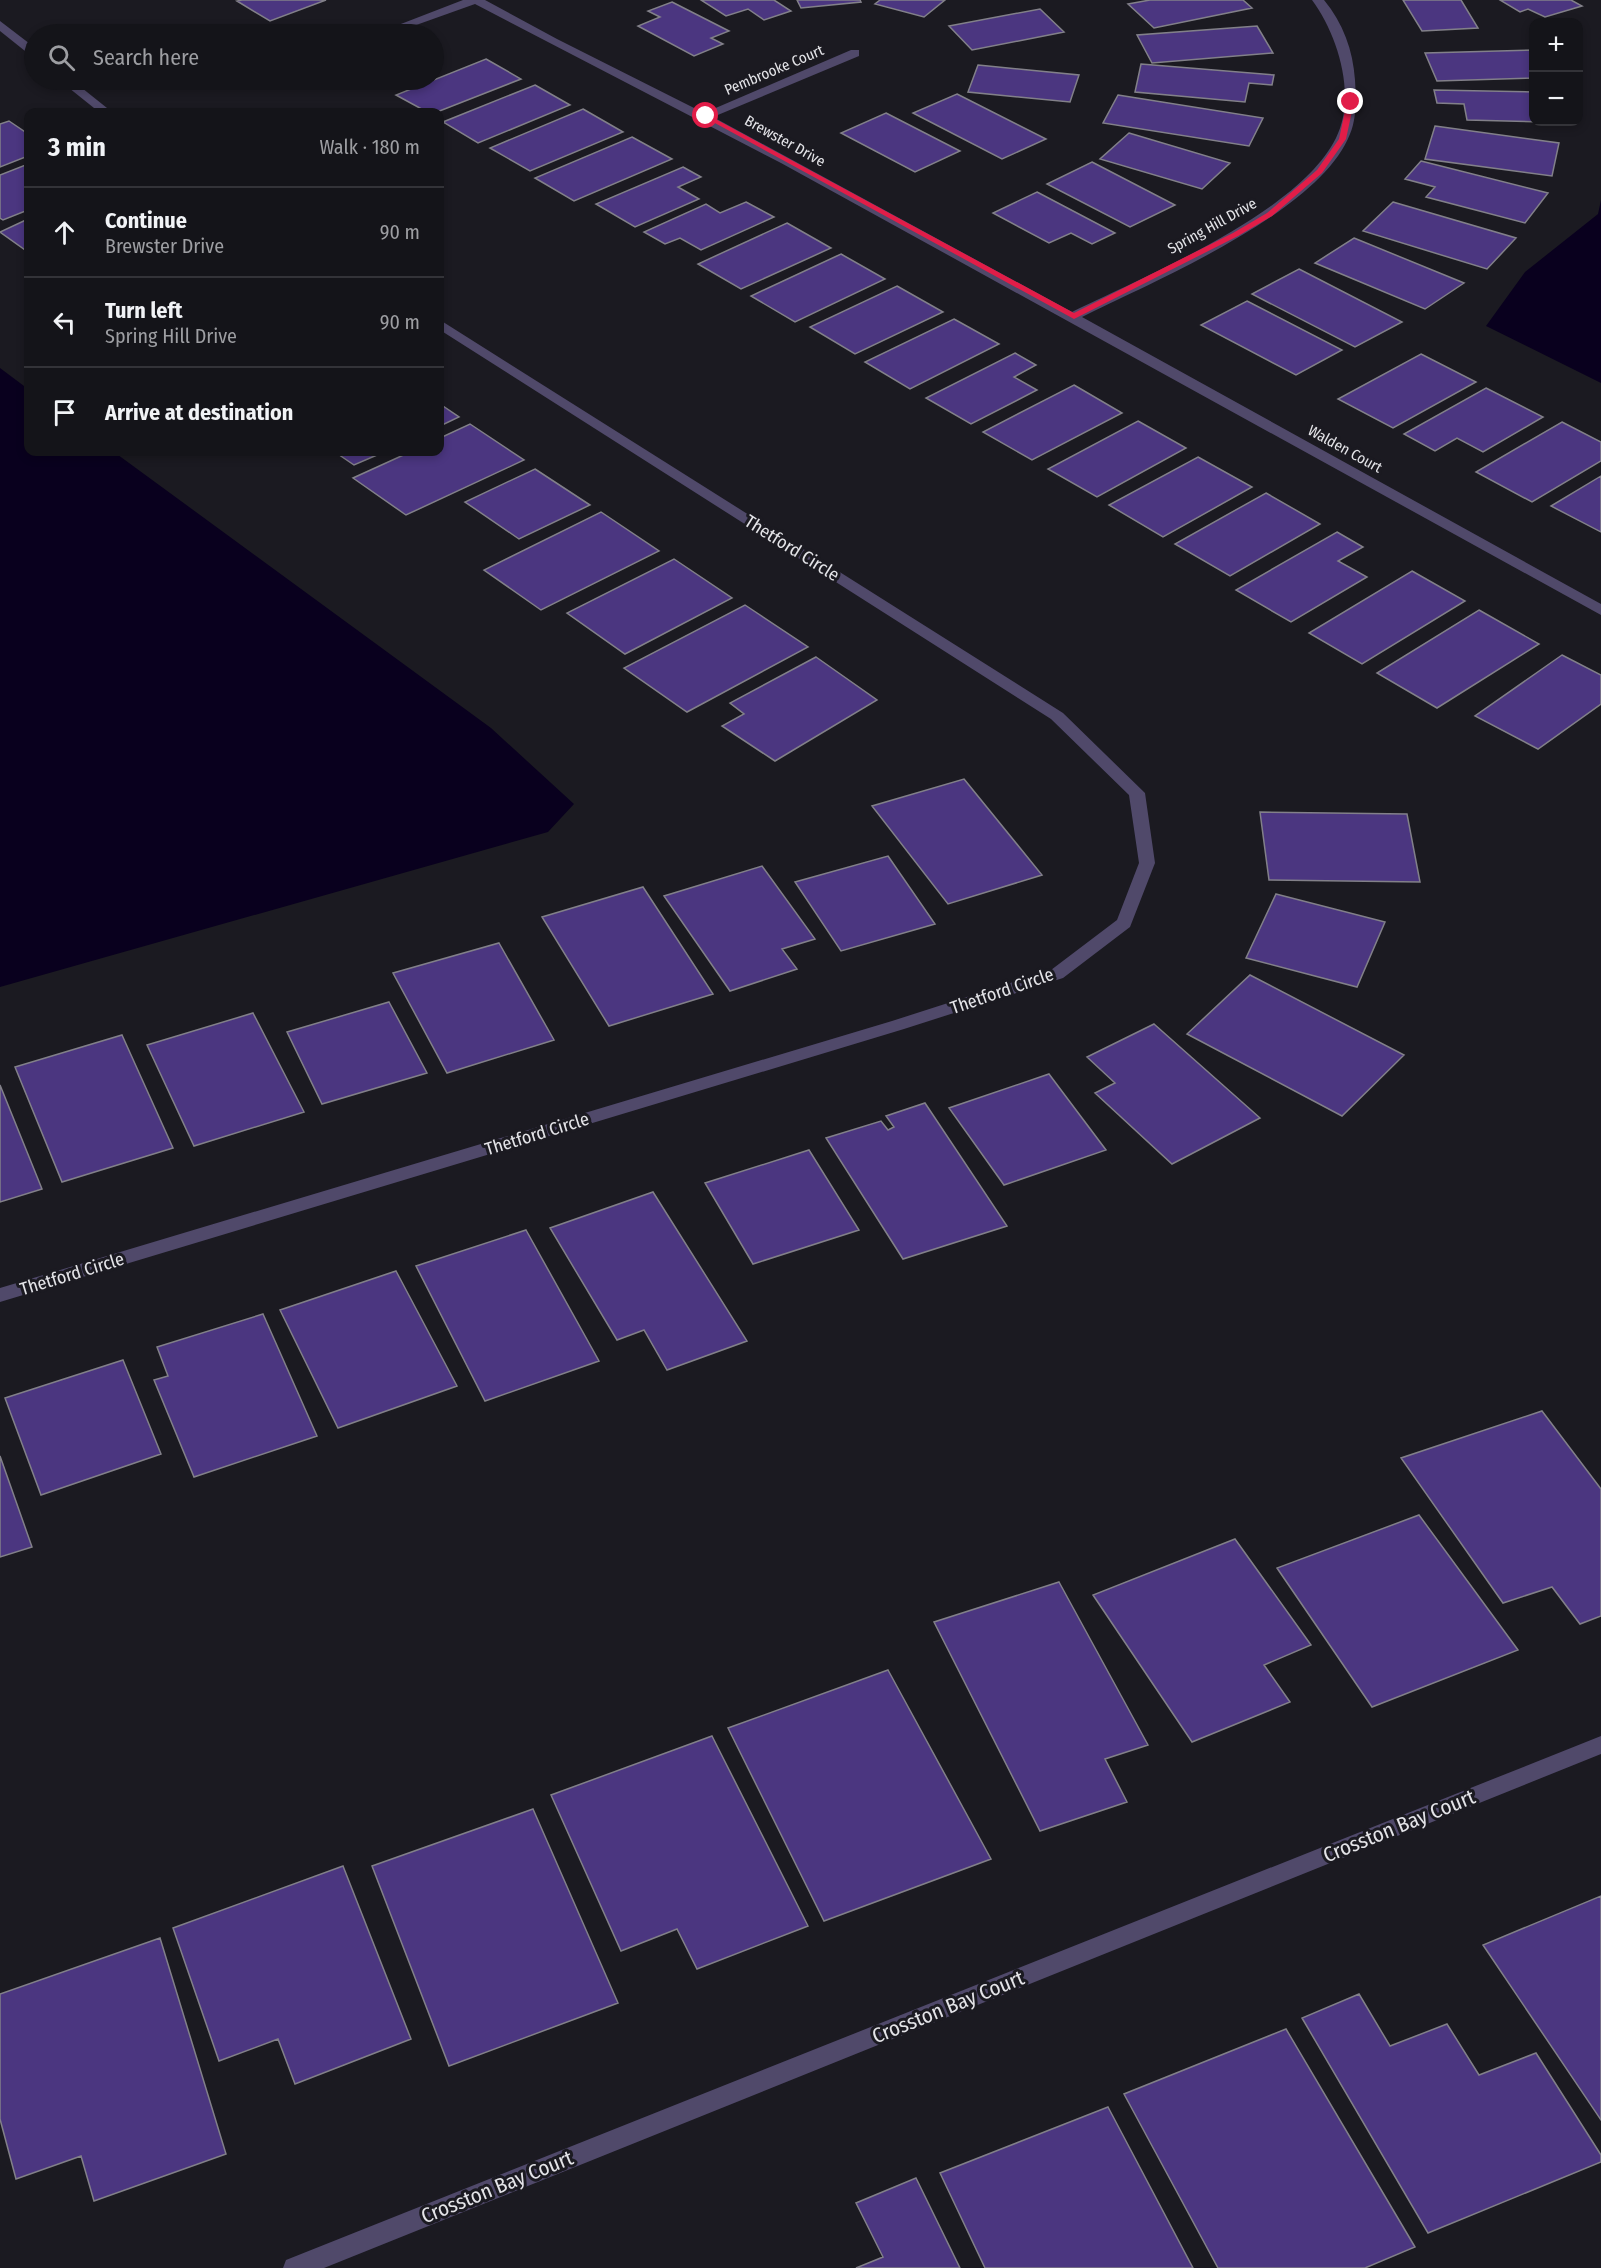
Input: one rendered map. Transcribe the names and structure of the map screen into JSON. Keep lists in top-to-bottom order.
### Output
{
  "streets": {
    "street": [
      "Pembrooke Court",
      "Brewster Drive",
      "Spring Hill Drive",
      "Walden Court",
      "Thetford Circle",
      "Crosston Bay Court"
    ]
  },
  "crossings": [
    ["Pembrooke Court", "Brewster Drive"],
    ["Brewster Drive", "Spring Hill Drive"],
    ["Brewster Drive", "Walden Court"],
    ["Spring Hill Drive", "Walden Court"]
  ],
  "page": {
    "map_buttons": ["+", "−"],
    "search": "Search here",
    "heading": ["3 min", "Walk · 180 m"],
    "list": [
      ["Continue", "Brewster Drive", "90 m"],
      ["Turn left", "Spring Hill Drive", "90 m"],
      "Arrive at destination"
    ]
  }
}
